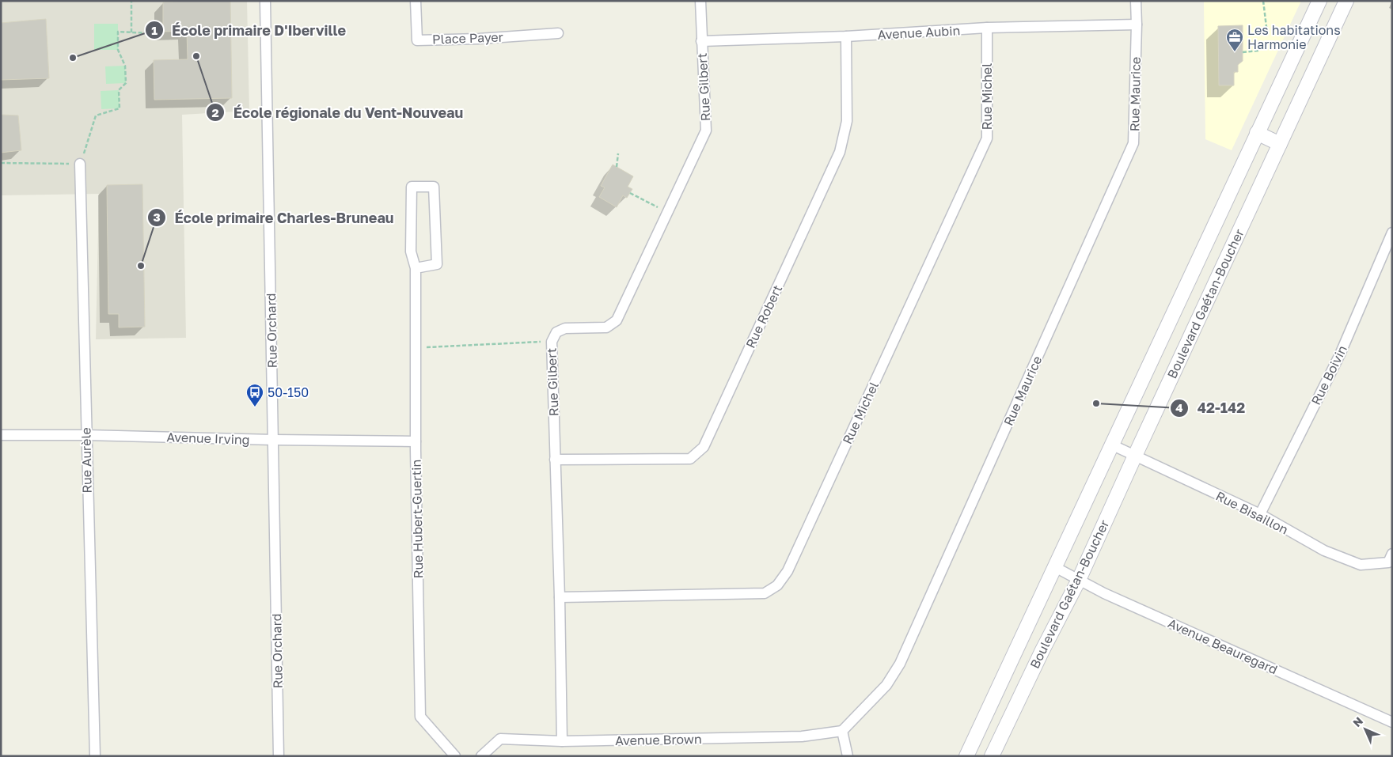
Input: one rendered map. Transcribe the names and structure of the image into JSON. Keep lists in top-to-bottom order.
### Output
{
  "streets": {
    "main road": ["Boulevard Gaétan-Boucher"],
    "street": [
      "Avenue Aubin",
      "Place Payer",
      "Rue Gilbert",
      "Rue Maurice",
      "Rue Michel",
      "Rue Robert",
      "Rue Orchard",
      "Rue Boivin",
      "Avenue Irving",
      "Rue Aurèle",
      "Rue Bisaillon",
      "Rue Hubert-Guertin",
      "Avenue Beauregard",
      "Avenue Brown"
    ]
  },
  "crossings": [
    ["Avenue Aubin", "Rue Gilbert"],
    ["Avenue Aubin", "Rue Maurice"],
    ["Avenue Aubin", "Rue Michel"],
    ["Avenue Aubin", "Rue Robert"],
    ["Rue Gilbert", "Rue Michel"],
    ["Rue Gilbert", "Rue Robert"],
    ["Rue Gilbert", "Avenue Brown"],
    ["Rue Maurice", "Avenue Brown"],
    ["Boulevard Gaétan-Boucher", "Rue Bisaillon"],
    ["Boulevard Gaétan-Boucher", "Avenue Beauregard"],
    ["Rue Orchard", "Avenue Irving"],
    ["Rue Boivin", "Rue Bisaillon"],
    ["Avenue Irving", "Rue Aurèle"],
    ["Avenue Irving", "Rue Hubert-Guertin"]
  ],
  "places": {
    "office": ["Les habitations Harmonie"],
    "other": [
      "École régionale du Vent-Nouveau",
      "École primaire D'Iberville",
      "École primaire Charles-Bruneau",
      "42-142"
    ],
    "bus stop": ["50-150"]
  },
  "north": "top left"
}
